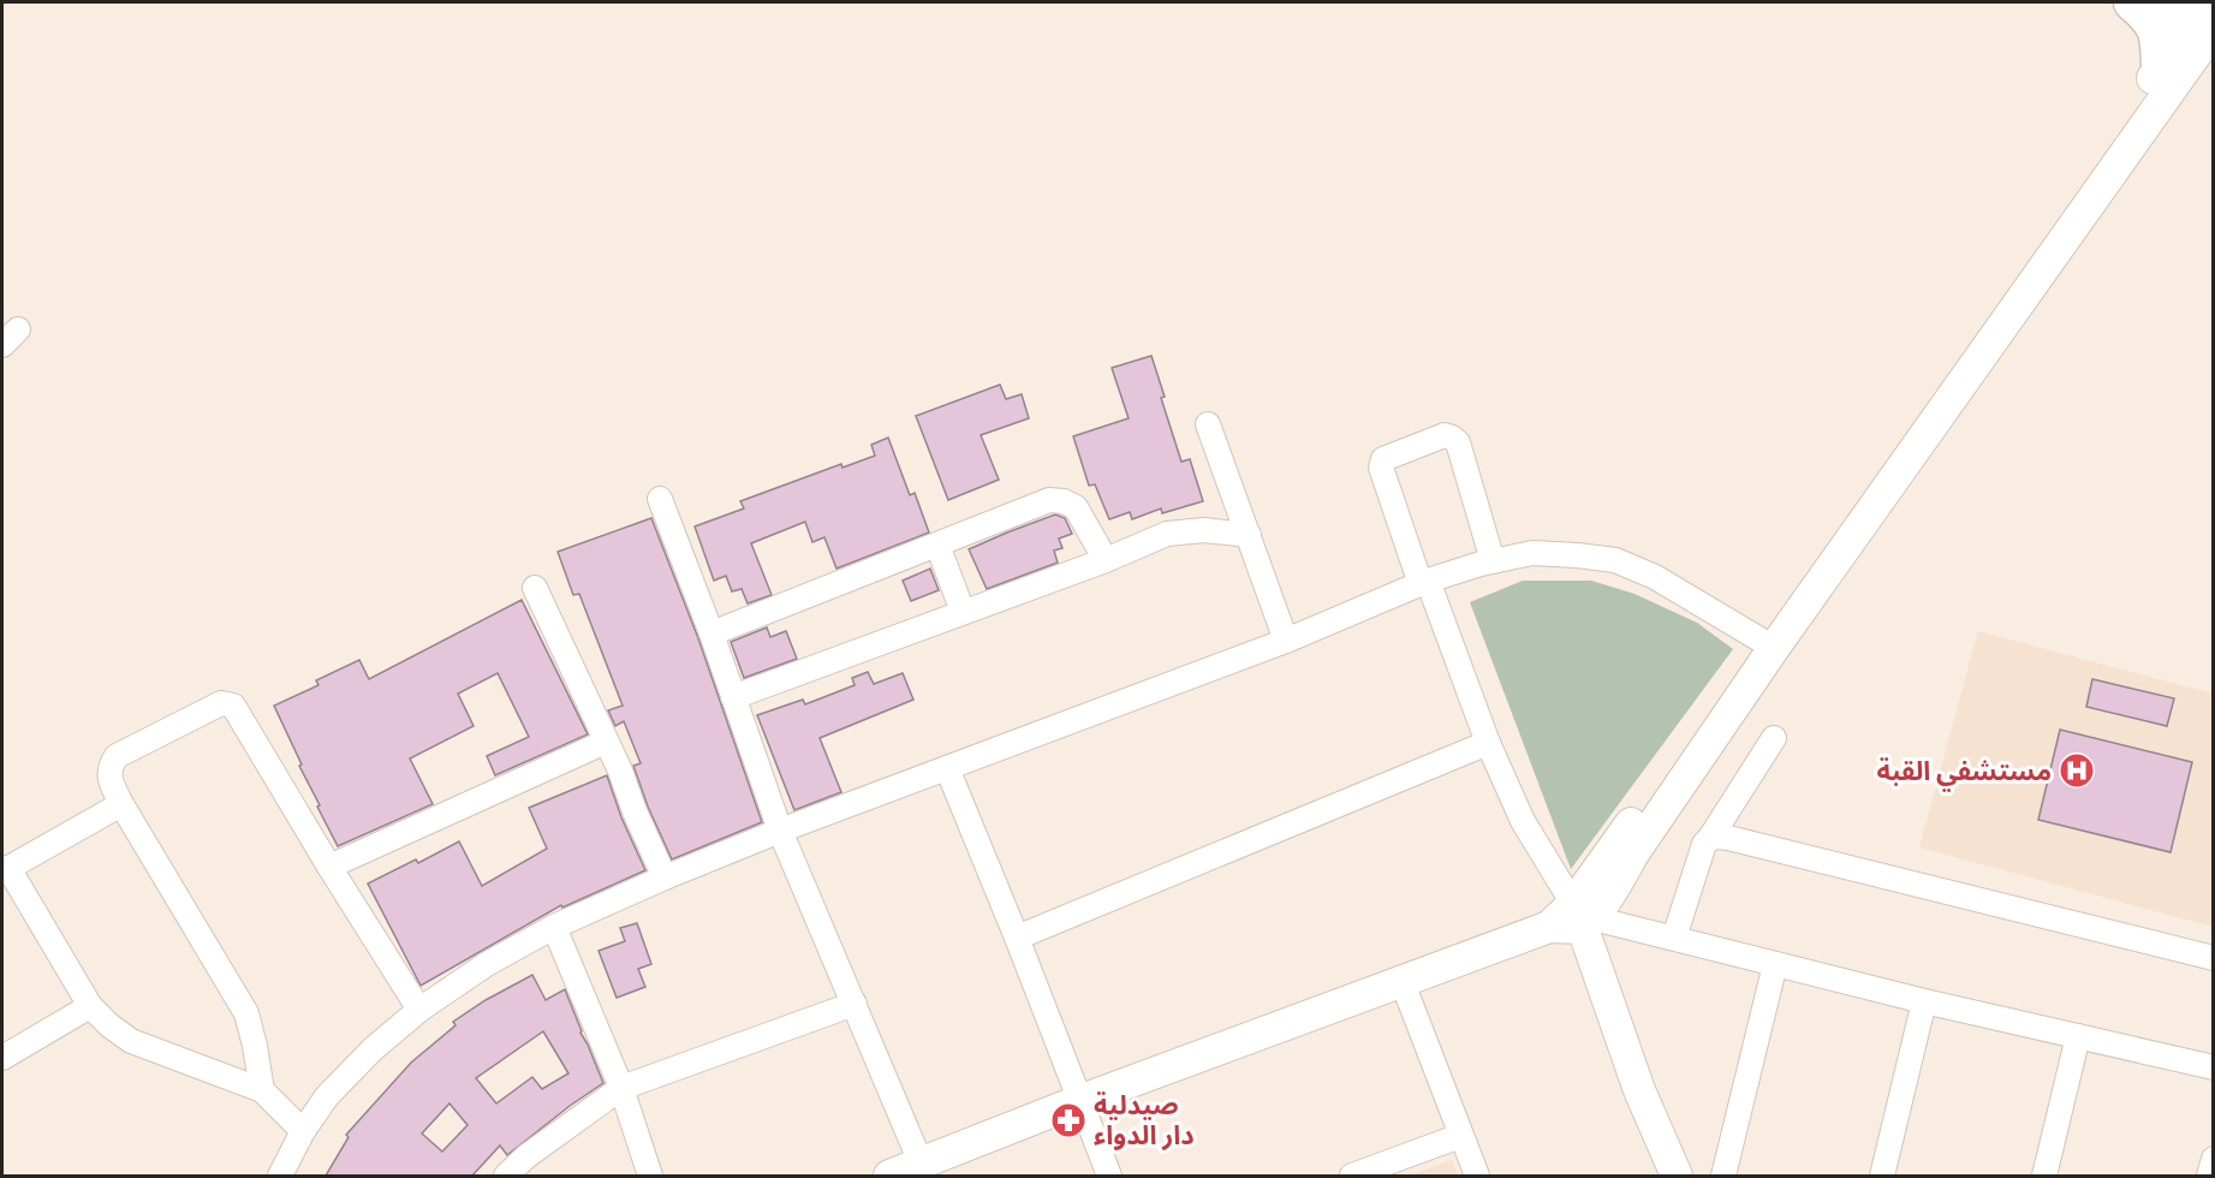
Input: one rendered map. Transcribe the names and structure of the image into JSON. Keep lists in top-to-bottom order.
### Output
{
  "places": {
    "hospital": ["مستشفي القبة"],
    "pharmacy": ["صيدلية دار الدواء"]
  }
}
